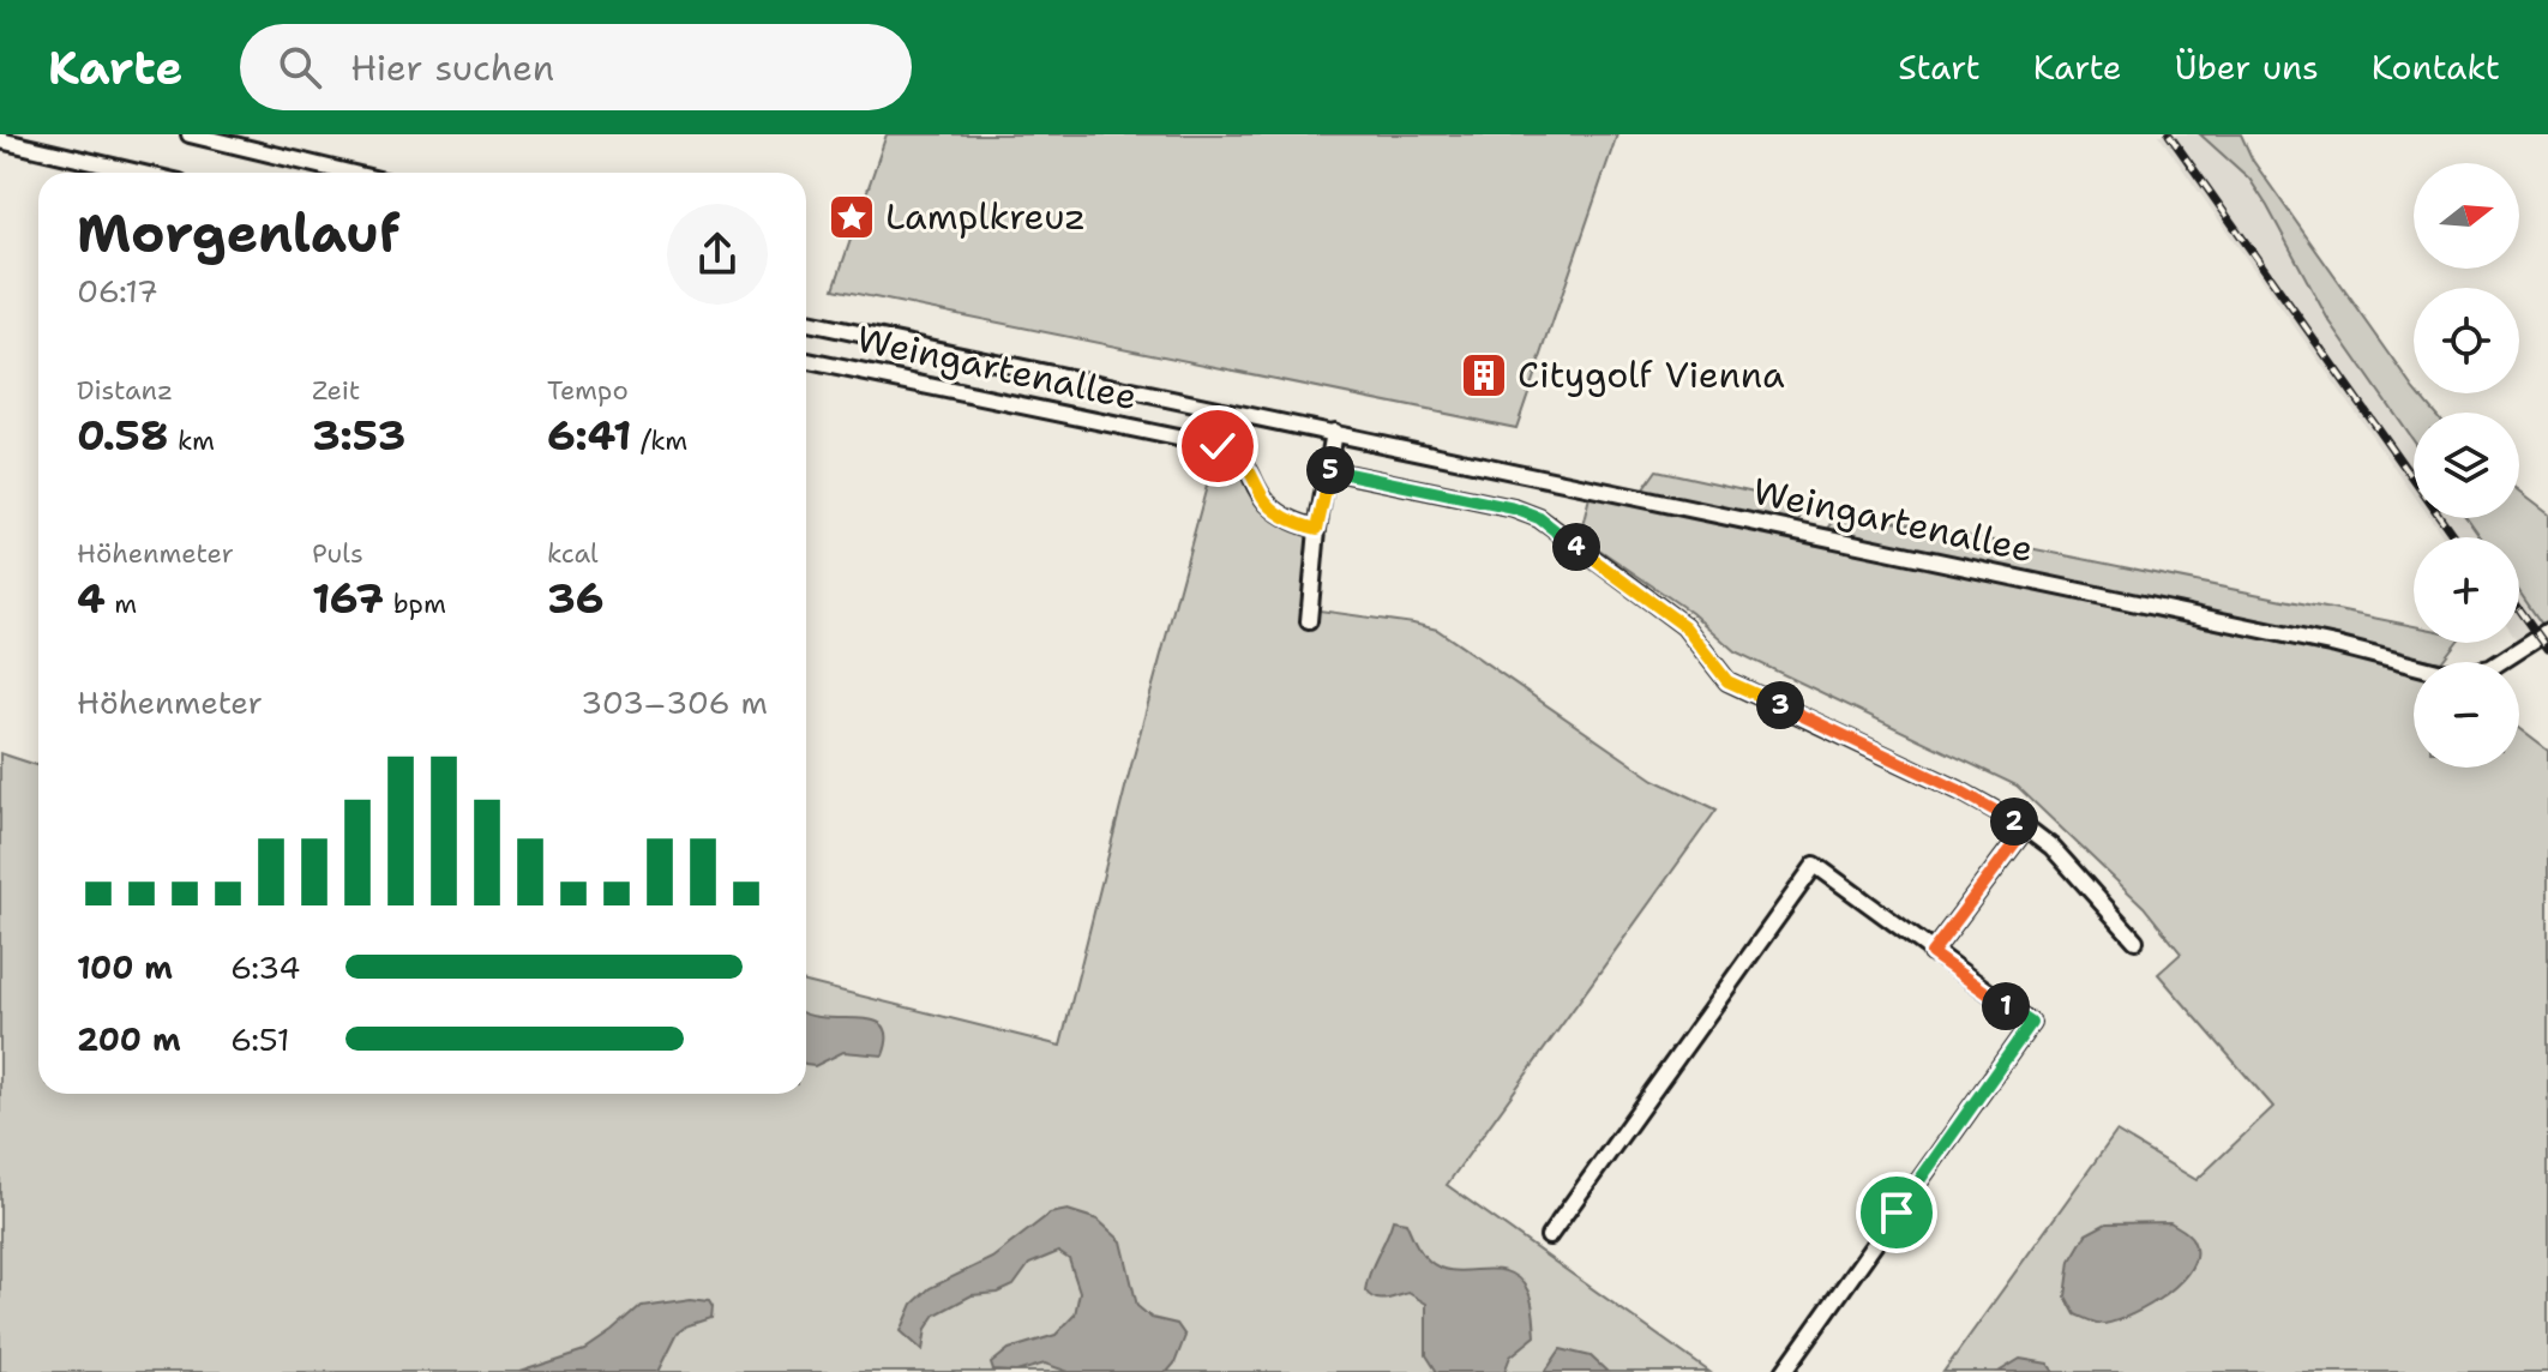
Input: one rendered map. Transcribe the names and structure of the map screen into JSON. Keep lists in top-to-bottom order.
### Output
{
  "streets": {
    "street": ["Weingartenallee"]
  },
  "places": {
    "place": ["Lamplkreuz"],
    "building": ["Citygolf Vienna"]
  },
  "north": "right",
  "page": {
    "header": "Karte",
    "search": "Hier suchen",
    "nav": [
      "Start",
      "Karte",
      "Über uns",
      "Kontakt"
    ],
    "map_buttons": ["+", "−"],
    "heading": ["Morgenlauf", "06:17"],
    "stats": [
      ["Distanz", "0.58 km"],
      ["Zeit", "3:53"],
      ["Tempo", "6:41 /km"],
      ["Höhenmeter", "4 m"],
      ["Puls", "167 bpm"],
      ["kcal", "36"]
    ],
    "pins": [
      "5",
      "4",
      "3",
      "2",
      "1"
    ],
    "chart": ["Höhenmeter", "303–306 m"],
    "list": [
      {
        "name": "100 m",
        "note": "6:34"
      },
      {
        "name": "200 m",
        "note": "6:51"
      }
    ]
  }
}
